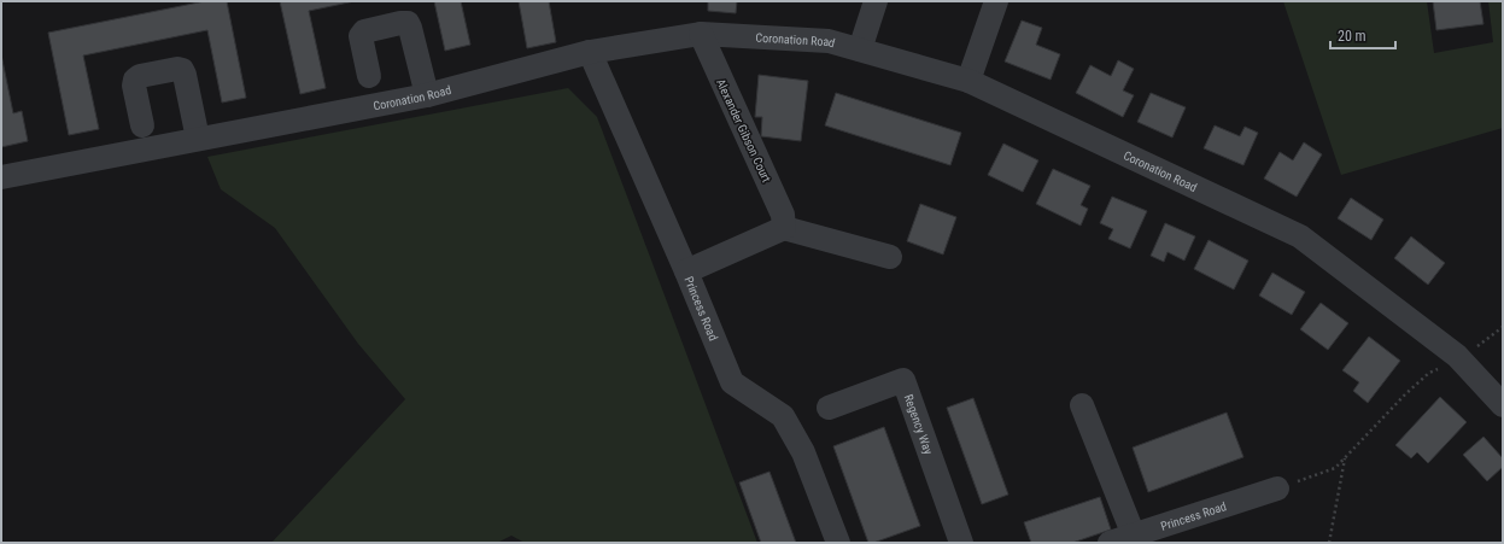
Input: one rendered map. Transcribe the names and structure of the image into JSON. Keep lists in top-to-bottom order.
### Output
{
  "streets": {
    "street": [
      "Coronation Road",
      "Alexander Gibson Court",
      "Princess Road",
      "Regency Way"
    ]
  },
  "crossings": [
    ["Coronation Road", "Alexander Gibson Court"],
    ["Coronation Road", "Princess Road"]
  ],
  "scale_bar": "20 m"
}
